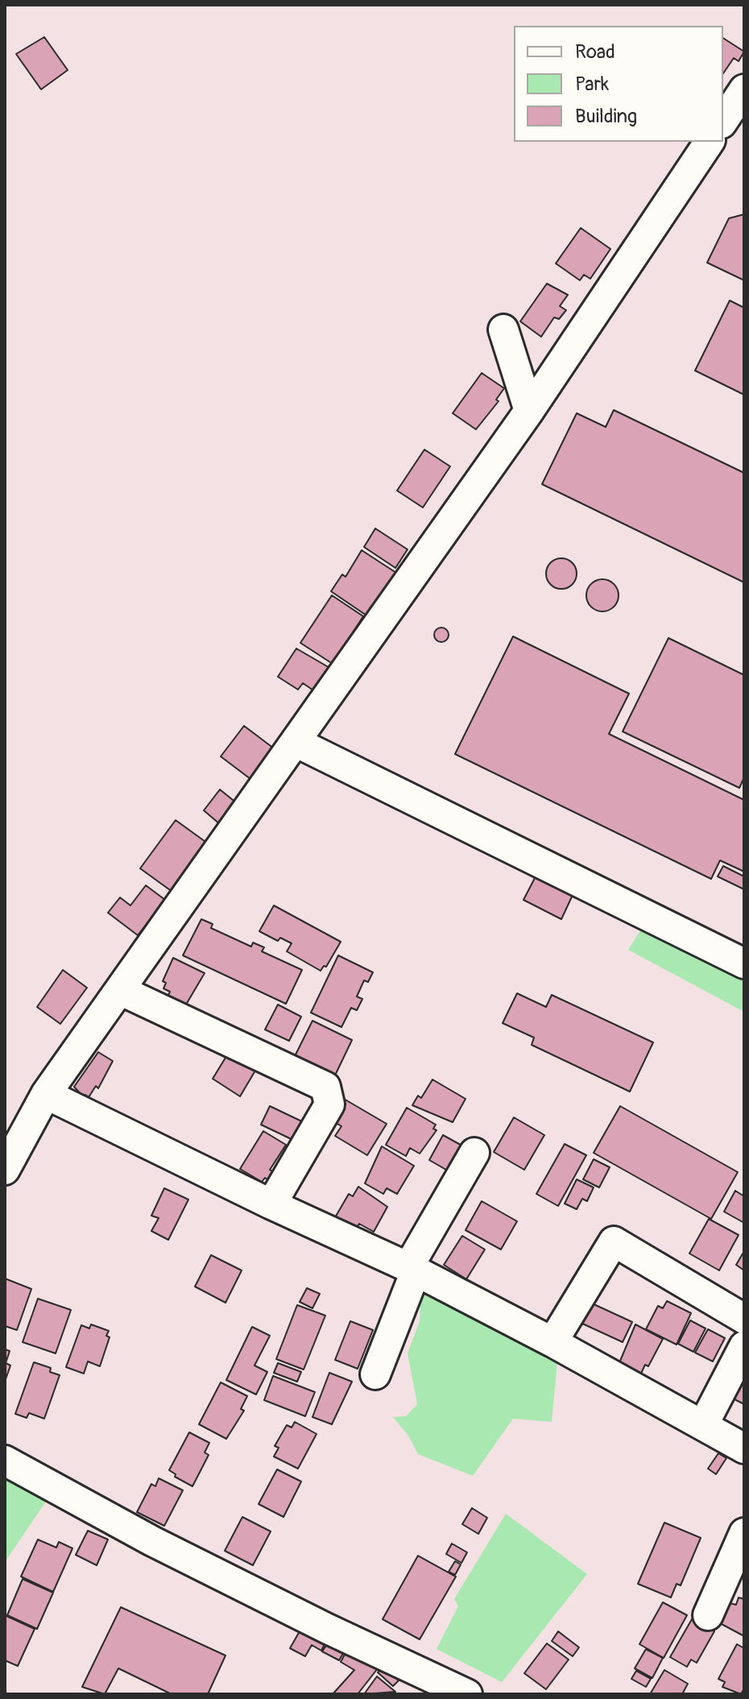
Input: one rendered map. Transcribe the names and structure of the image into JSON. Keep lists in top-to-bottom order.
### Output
{
  "legend": ["Road", "Park", "Building"]
}
